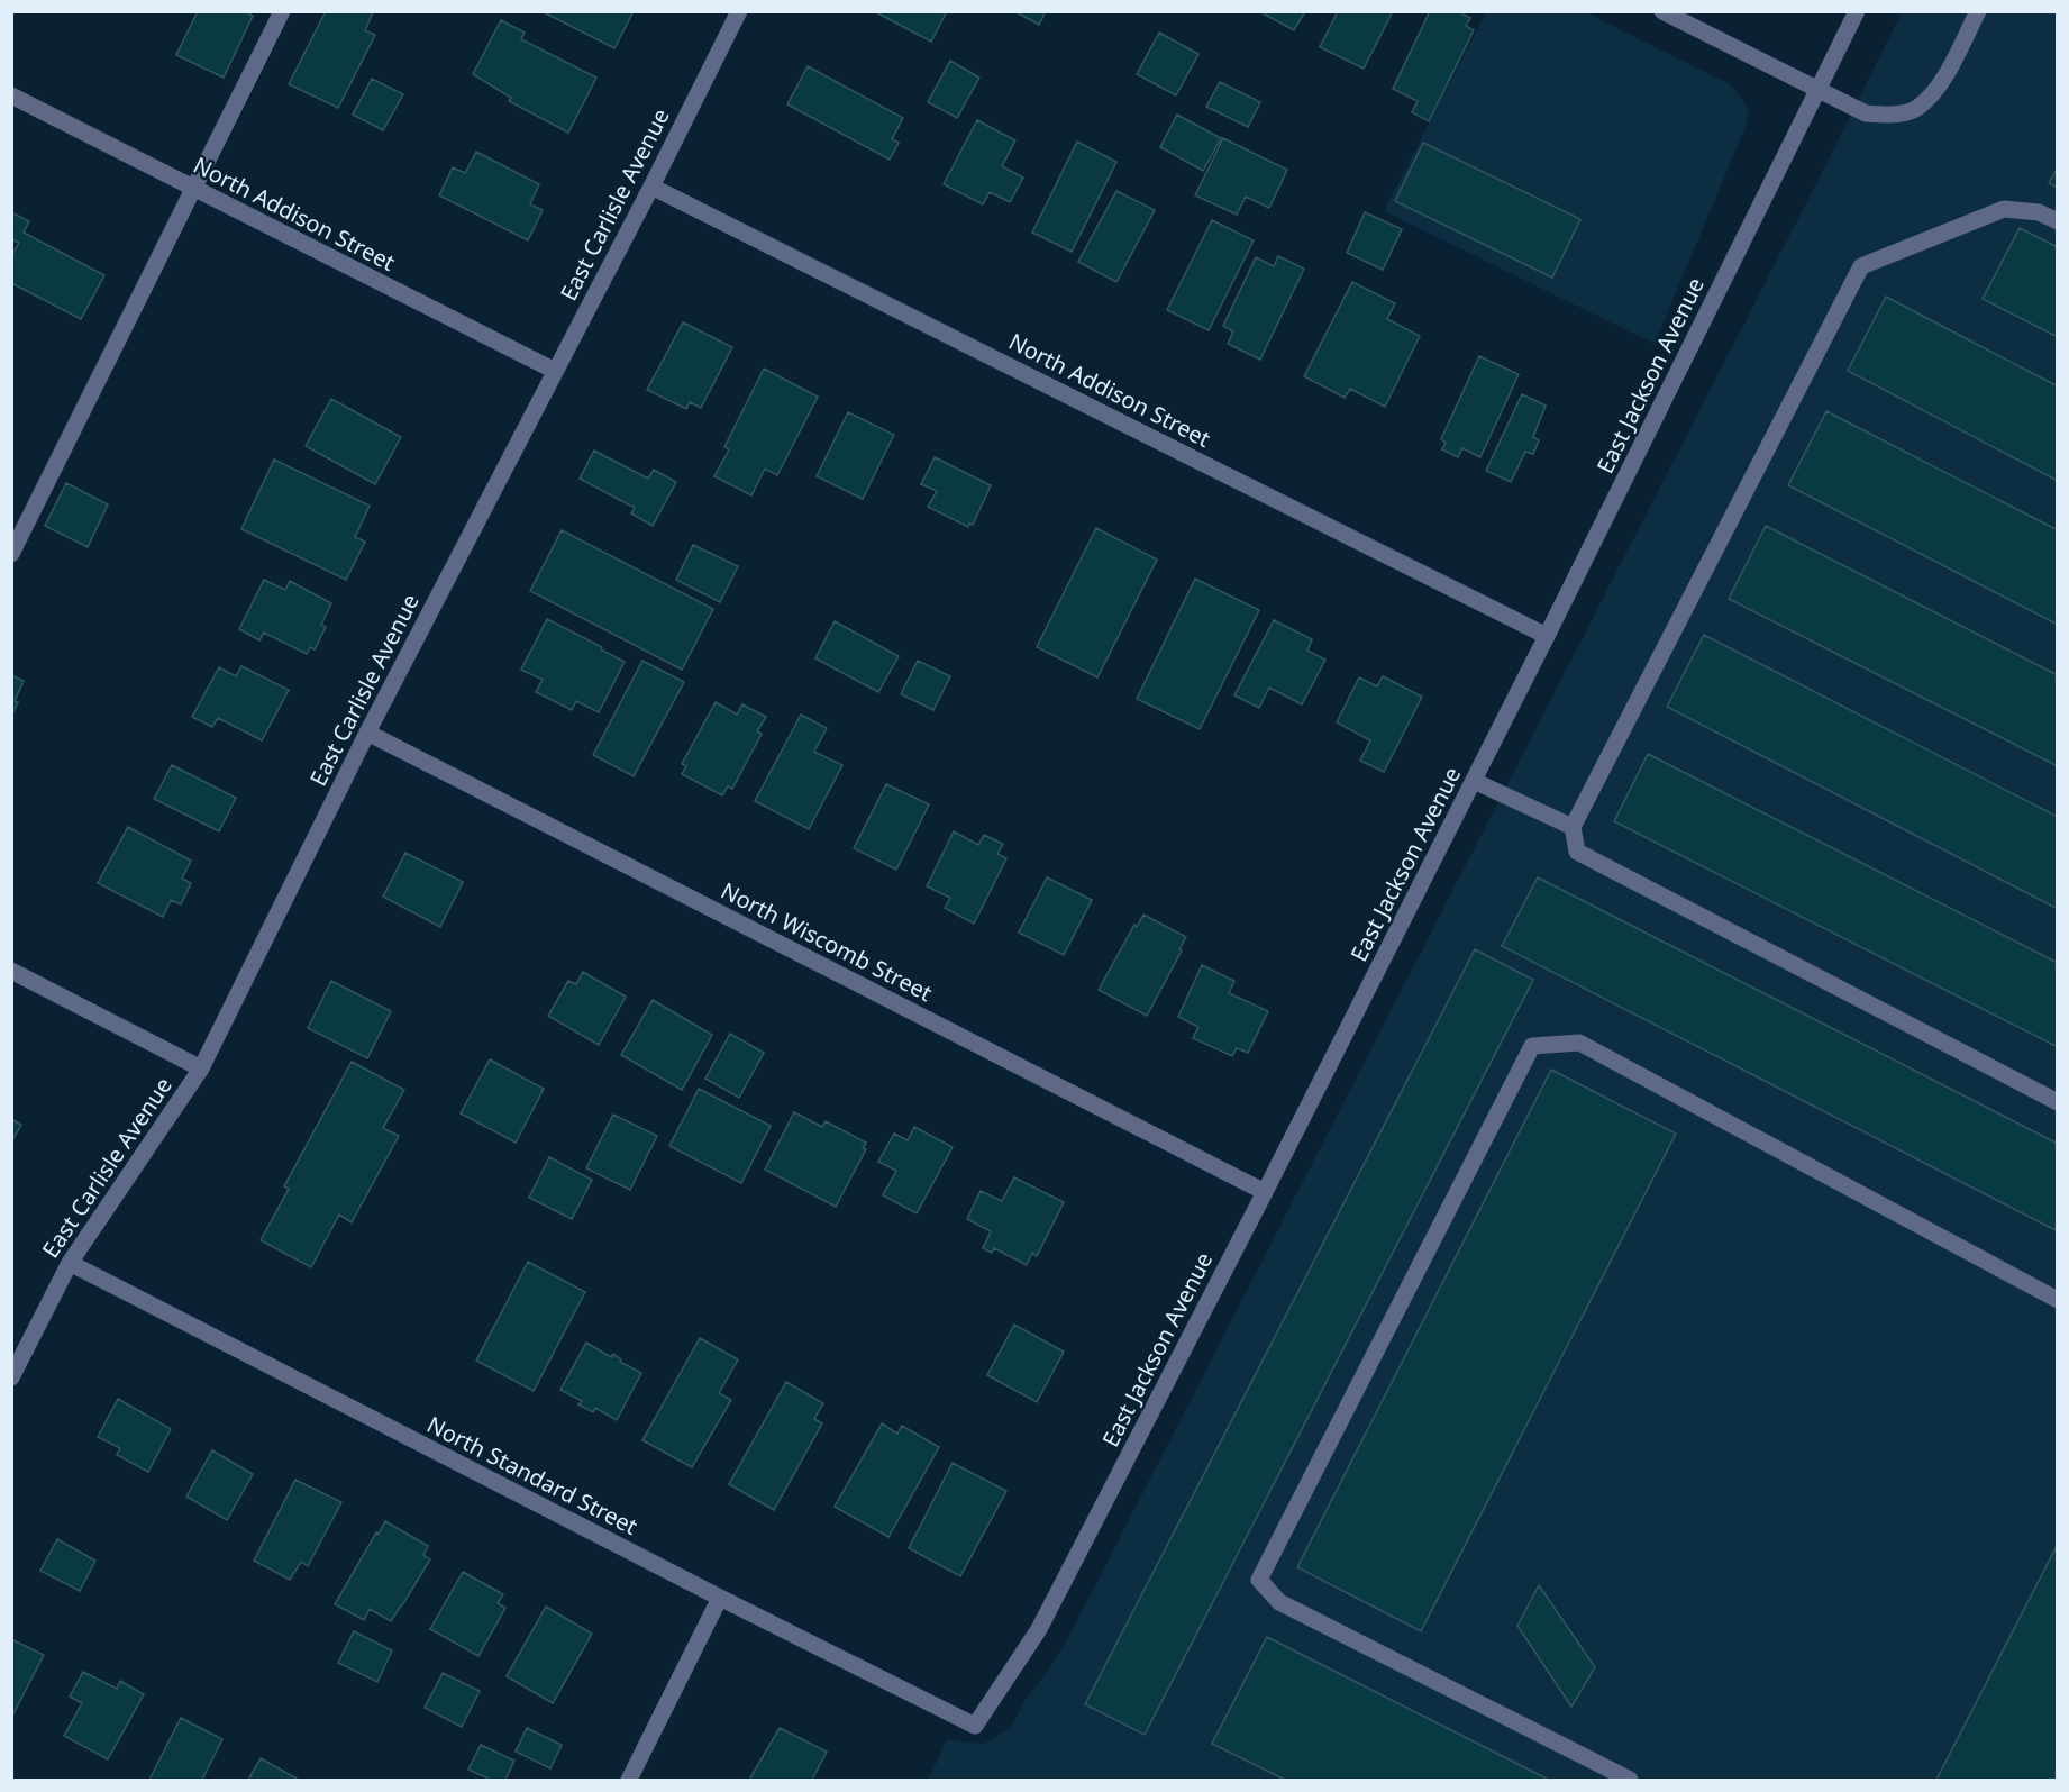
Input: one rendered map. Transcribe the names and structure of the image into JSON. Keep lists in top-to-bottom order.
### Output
{
  "streets": {
    "street": [
      "East Carlisle Avenue",
      "North Addison Street",
      "East Jackson Avenue",
      "North Wiscomb Street",
      "North Standard Street"
    ]
  },
  "crossings": [
    ["East Carlisle Avenue", "North Addison Street"],
    ["East Carlisle Avenue", "North Wiscomb Street"],
    ["East Carlisle Avenue", "North Standard Street"],
    ["North Addison Street", "East Jackson Avenue"],
    ["East Jackson Avenue", "North Wiscomb Street"],
    ["East Jackson Avenue", "North Standard Street"]
  ]
}
